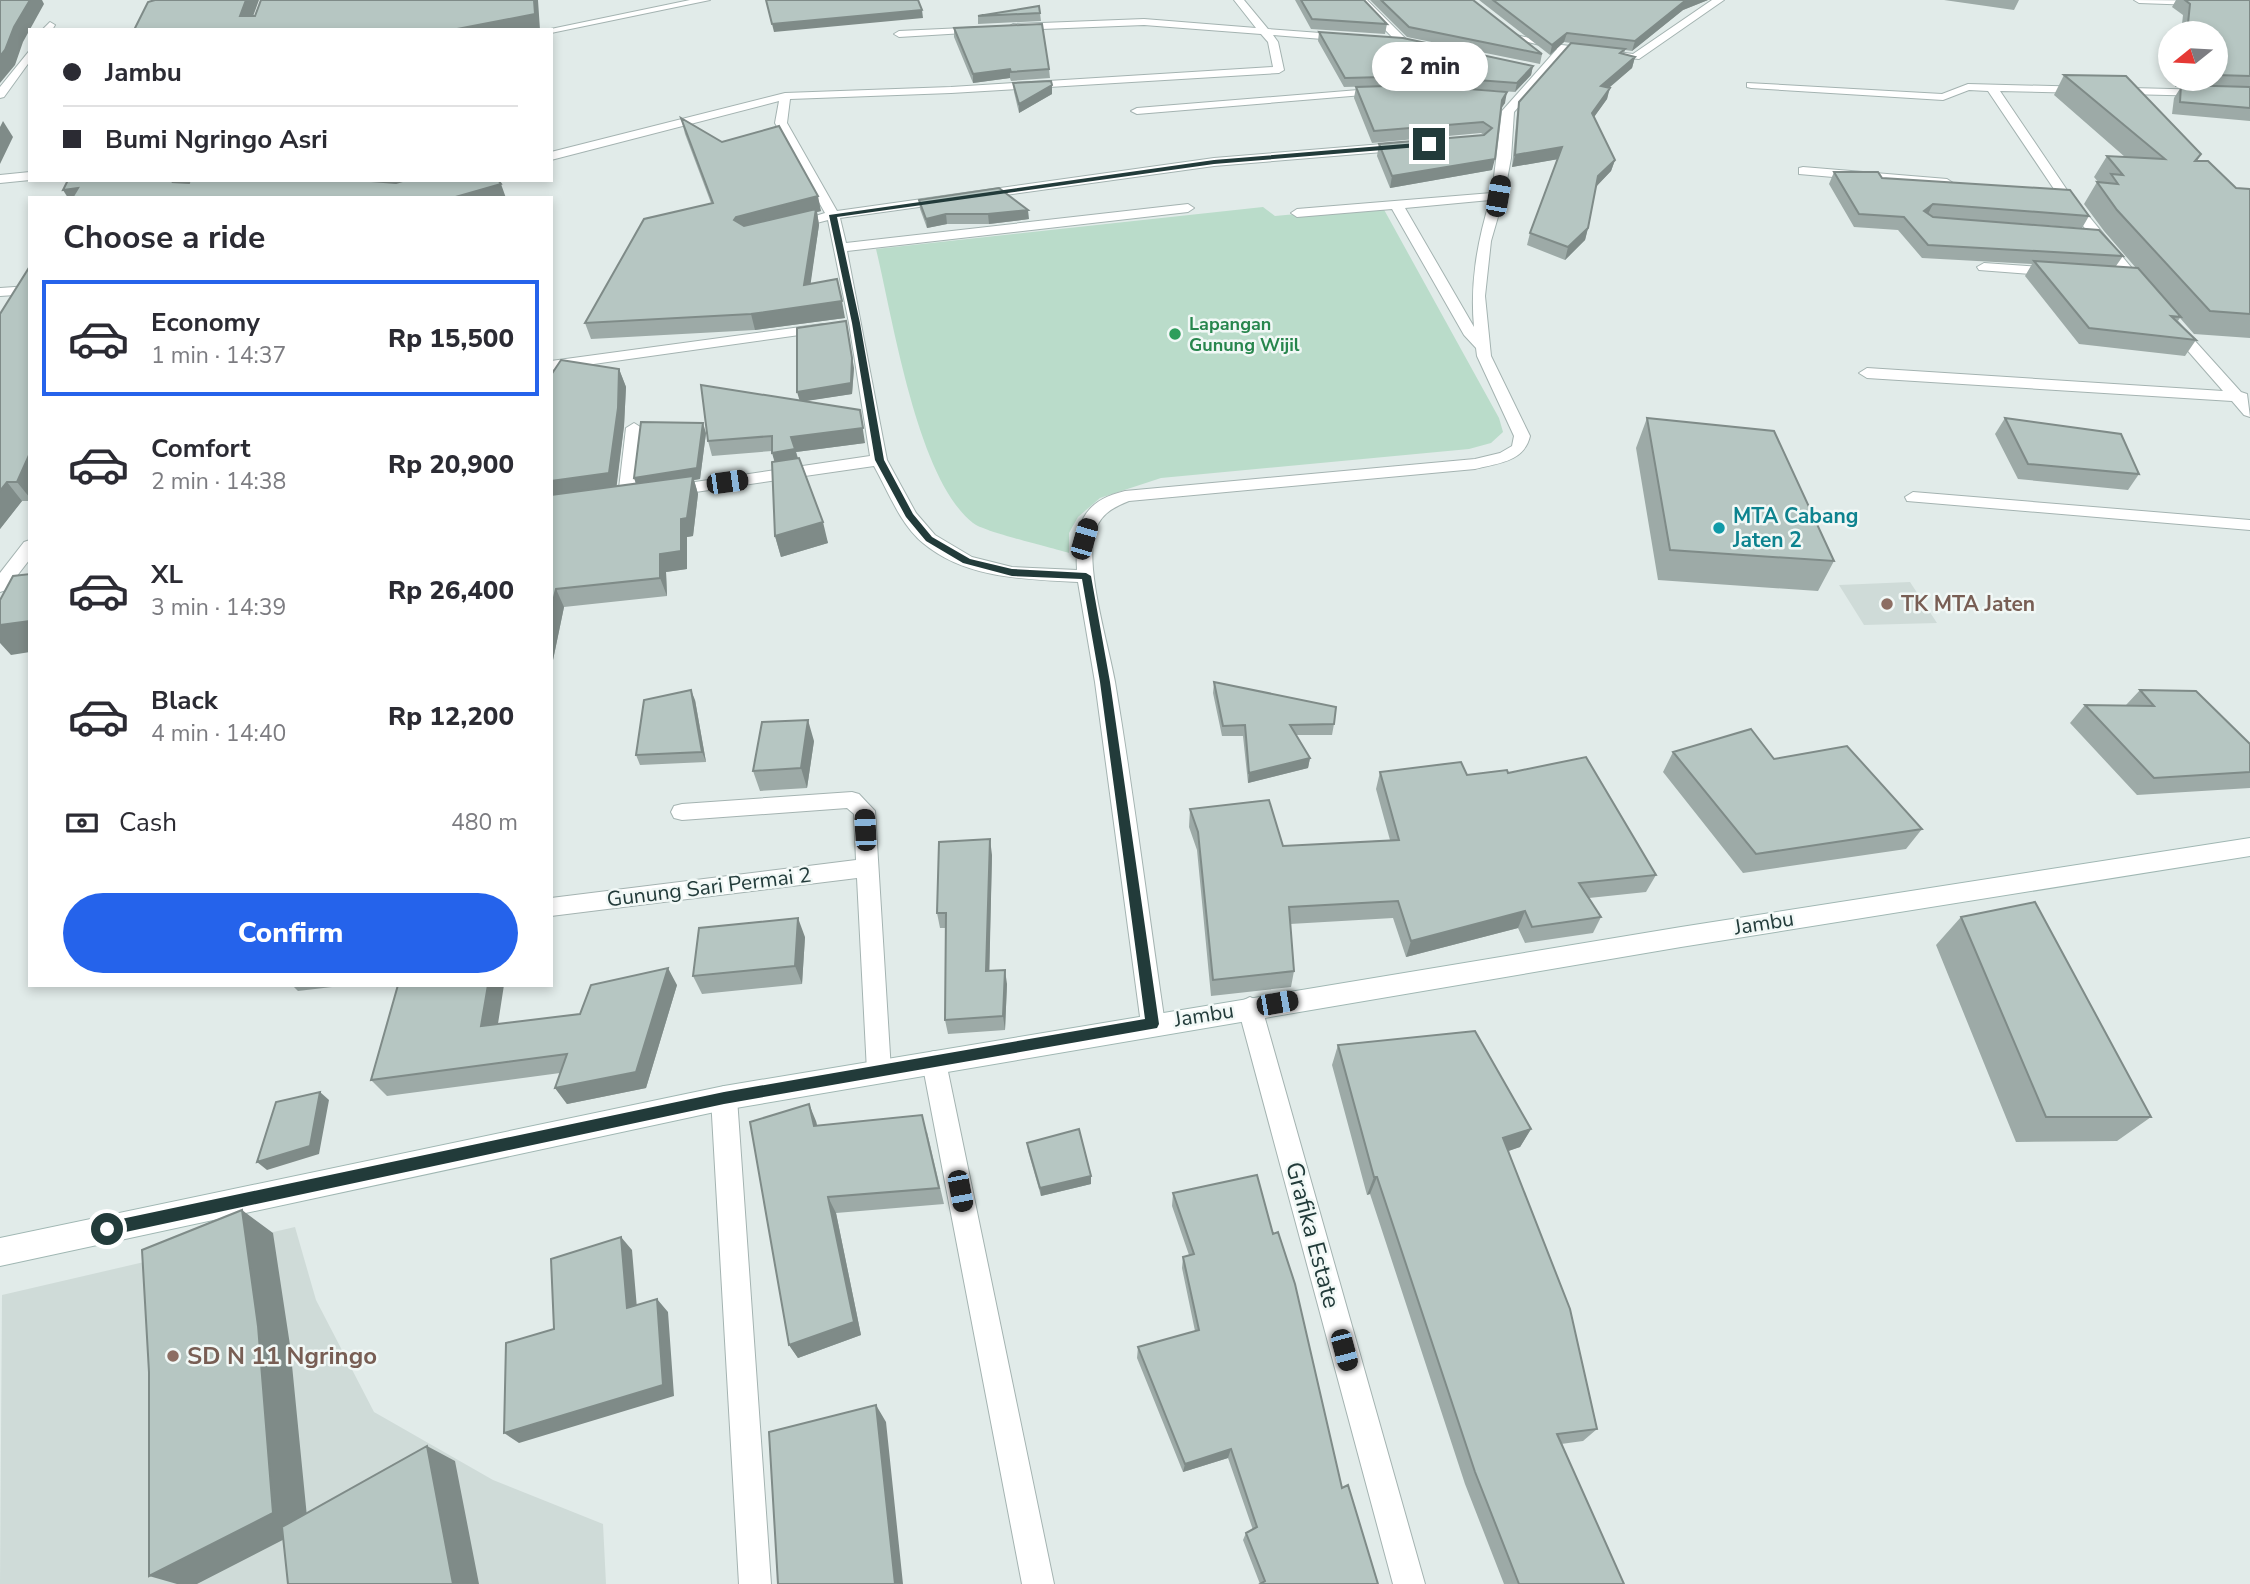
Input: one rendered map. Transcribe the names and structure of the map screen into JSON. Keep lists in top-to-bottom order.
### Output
{
  "streets": {
    "street": ["Gunung Sari Permai 2", "Jambu", "Grafika Estate"]
  },
  "crossings": [
    ["Jambu", "Grafika Estate"]
  ],
  "places": [
    "Lapangan Gunung Wijil",
    "MTA Cabang Jaten 2",
    "TK MTA Jaten",
    "SD N 11 Ngringo"
  ],
  "north": "left",
  "page": {
    "banner": ["Jambu", "Bumi Ngringo Asri"],
    "bubble": "2 min",
    "heading": "Choose a ride",
    "list": [
      {
        "name": "Economy",
        "note": "1 min · 14:37",
        "value": "Rp 15,500"
      },
      {
        "name": "Comfort",
        "note": "2 min · 14:38",
        "value": "Rp 20,900"
      },
      {
        "name": "XL",
        "note": "3 min · 14:39",
        "value": "Rp 26,400"
      },
      {
        "name": "Black",
        "note": "4 min · 14:40",
        "value": "Rp 12,200"
      }
    ],
    "pay": ["Cash", "480 m"],
    "buttons": "Confirm"
  }
}
